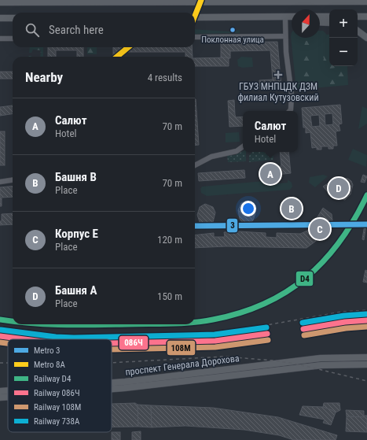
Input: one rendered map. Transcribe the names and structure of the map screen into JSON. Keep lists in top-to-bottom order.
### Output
{
  "streets": {
    "main road": ["проспект Генерала Дорохова"]
  },
  "places": {
    "other": ["Поклонная улица"],
    "health": ["ГБУЗ МНПЦДК ДЗМ филиал Кутузовский"]
  },
  "lines": [
    "metro line 8А",
    "rail line D4",
    "metro line 3",
    "rail line 738А",
    "rail line 086Ч",
    "rail line 108М"
  ],
  "legend": [
    "Metro 3",
    "Metro 8А",
    "Railway D4",
    "Railway 086Ч",
    "Railway 108М",
    "Railway 738А"
  ],
  "north": "top",
  "page": {
    "map_buttons": ["+", "−"],
    "search": "Search here",
    "heading": ["Nearby", "4 results"],
    "list": [
      {
        "mark": "A",
        "name": "Салют",
        "note": "Hotel",
        "value": "70 m"
      },
      {
        "mark": "B",
        "name": "Башня B",
        "note": "Place",
        "value": "70 m"
      },
      {
        "mark": "C",
        "name": "Корпус E",
        "note": "Place",
        "value": "120 m"
      },
      {
        "mark": "D",
        "name": "Башня А",
        "note": "Place",
        "value": "150 m"
      }
    ],
    "popup": ["Салют", "Hotel"],
    "pins": [
      "A",
      "D",
      "B",
      "C"
    ]
  }
}
